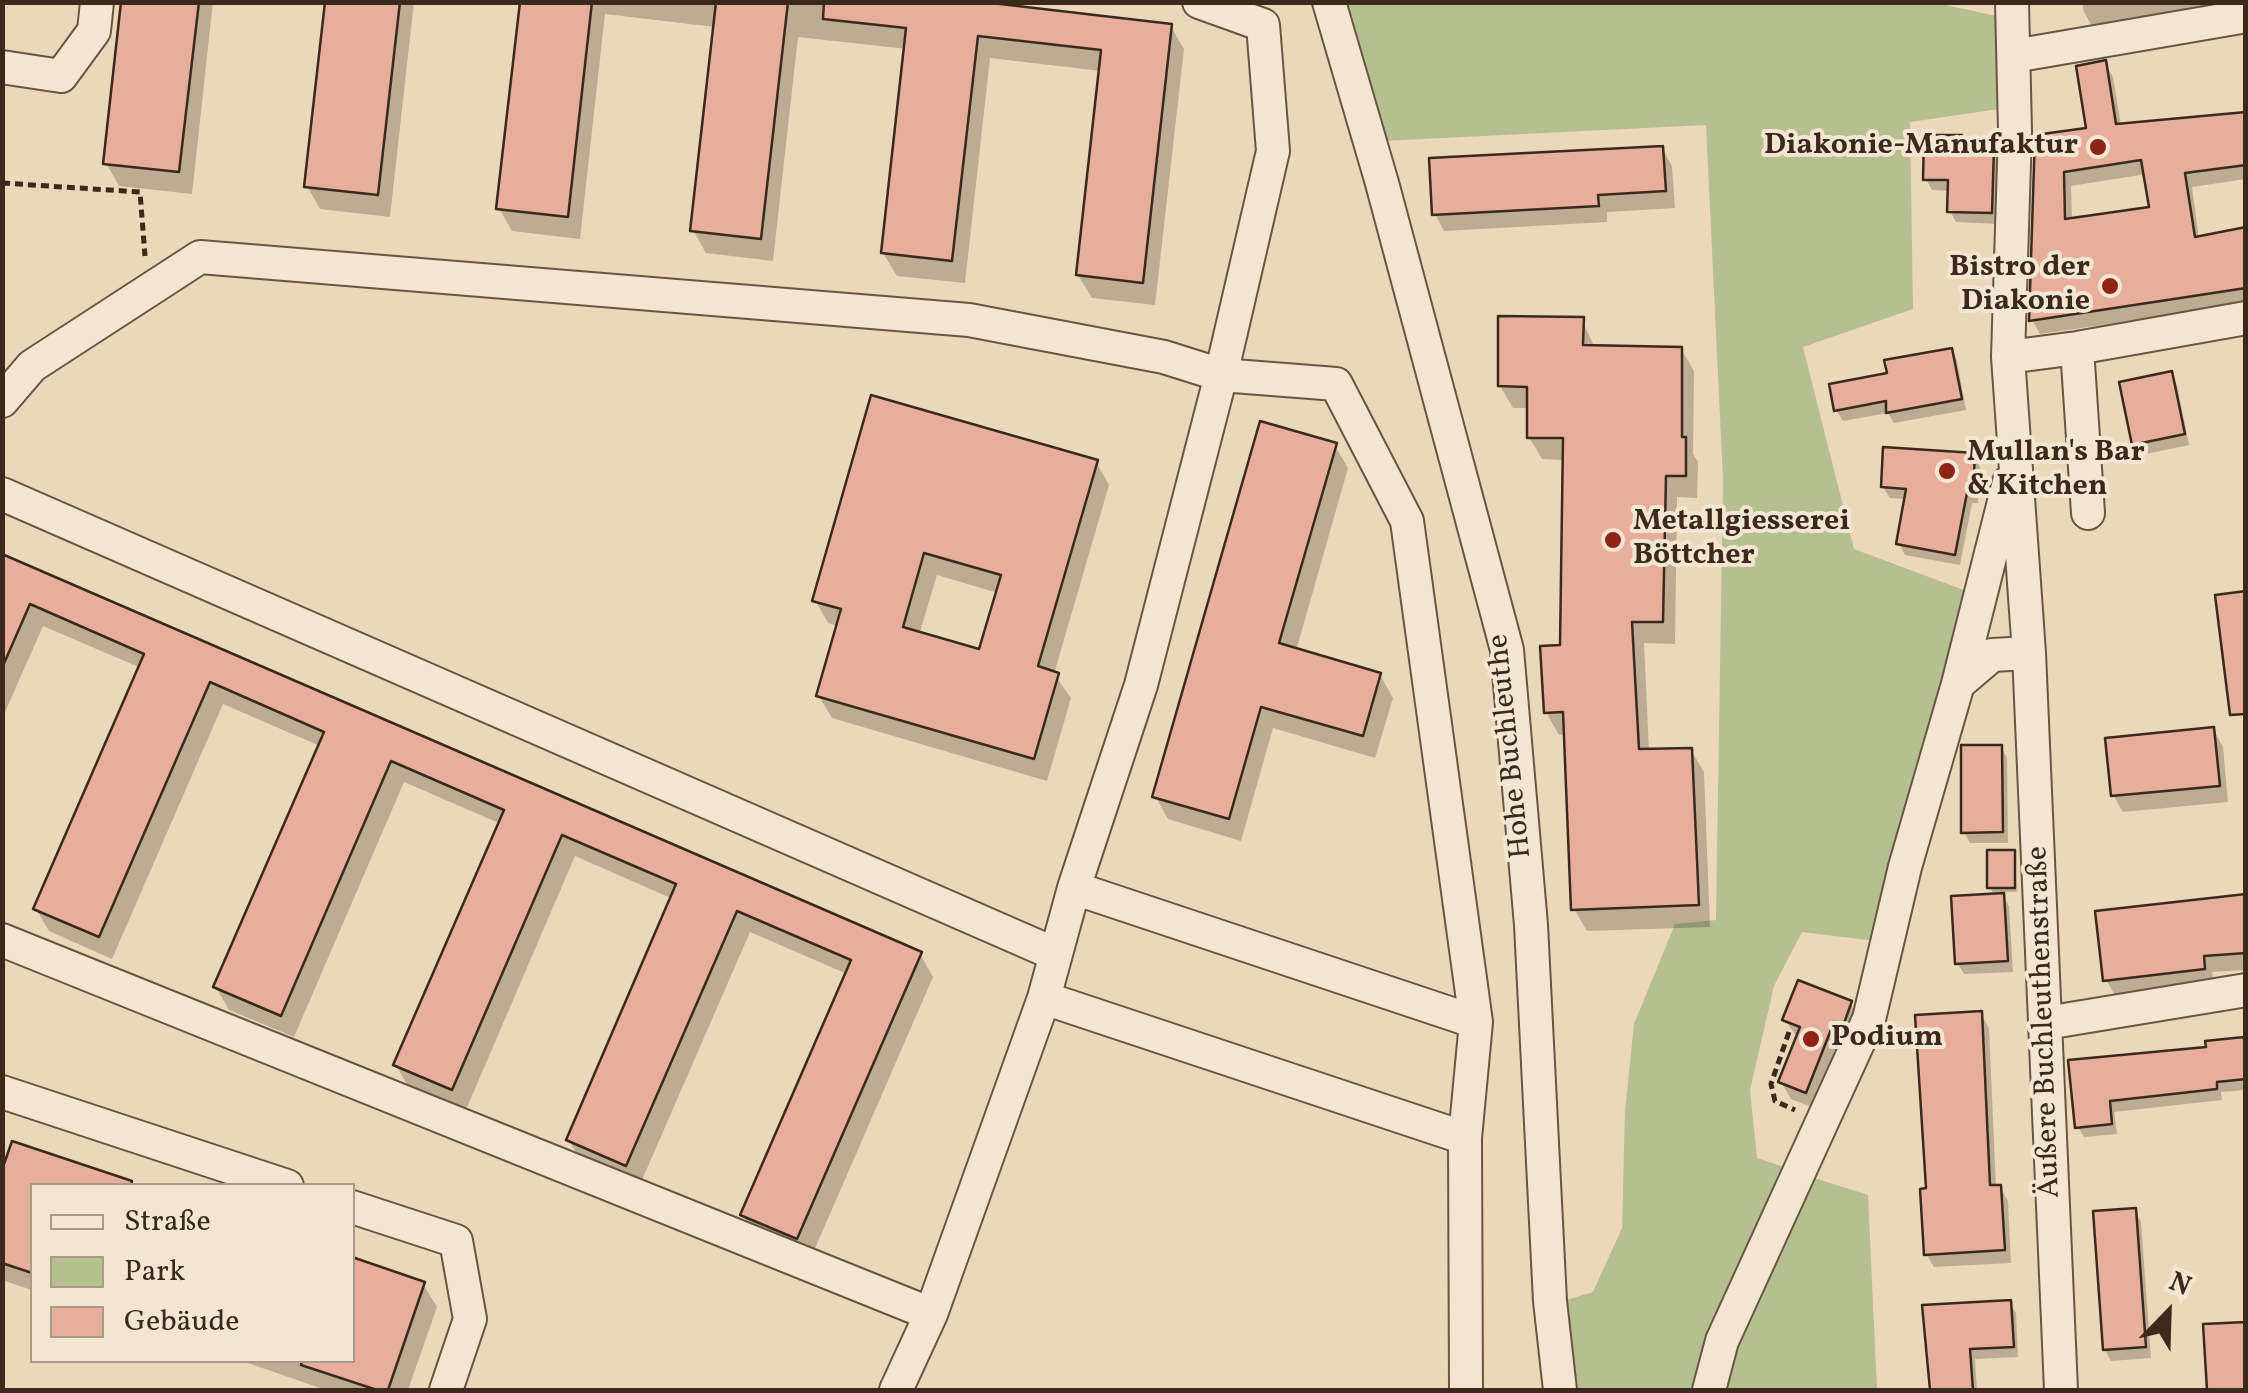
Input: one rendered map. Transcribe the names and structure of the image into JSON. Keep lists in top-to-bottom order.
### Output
{
  "streets": {
    "street": ["Hohe Buchleuthe", "Äußere Buchleuthenstraße"]
  },
  "places": [
    "Diakonie-Manufaktur",
    "Bistro der Diakonie",
    "Mullan's Bar & Kitchen",
    "Metallgiesserei Böttcher",
    "Podium"
  ],
  "legend": ["Straße", "Park", "Gebäude"],
  "north": "top right"
}
